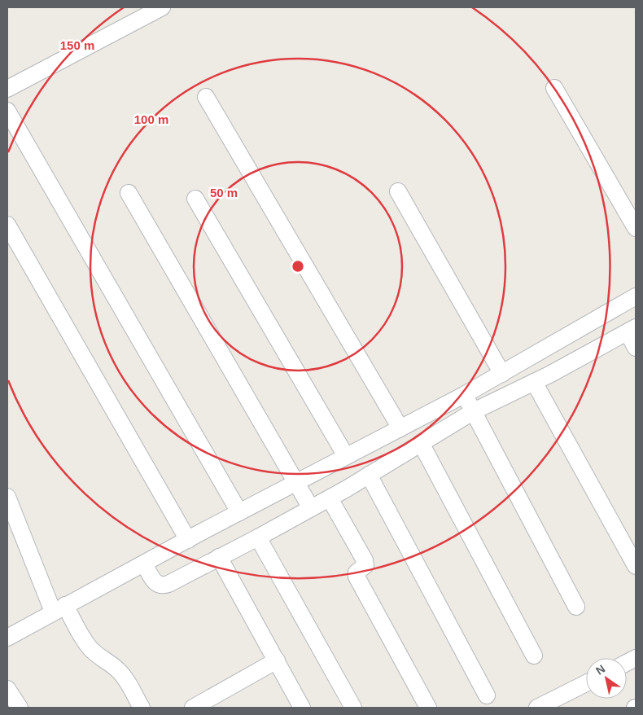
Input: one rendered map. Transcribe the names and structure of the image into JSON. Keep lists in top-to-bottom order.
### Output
{
  "north": "top left",
  "rings": ["150 m", "100 m", "50 m"]
}
